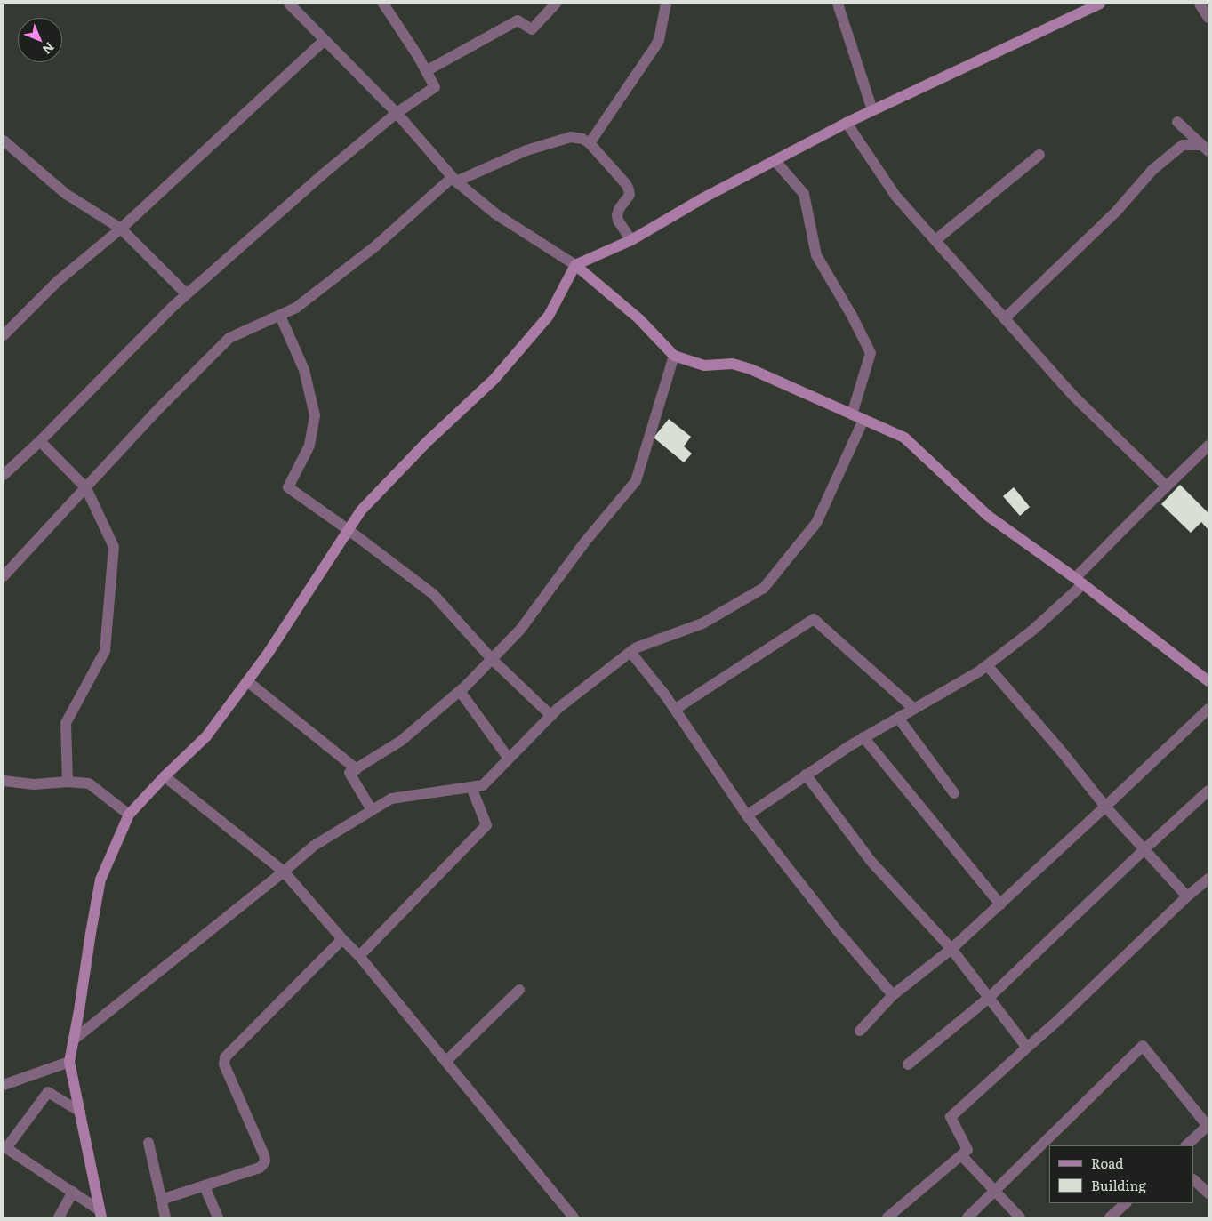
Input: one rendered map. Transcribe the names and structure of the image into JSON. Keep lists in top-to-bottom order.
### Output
{
  "legend": ["Road", "Building"],
  "north": "bottom right"
}
